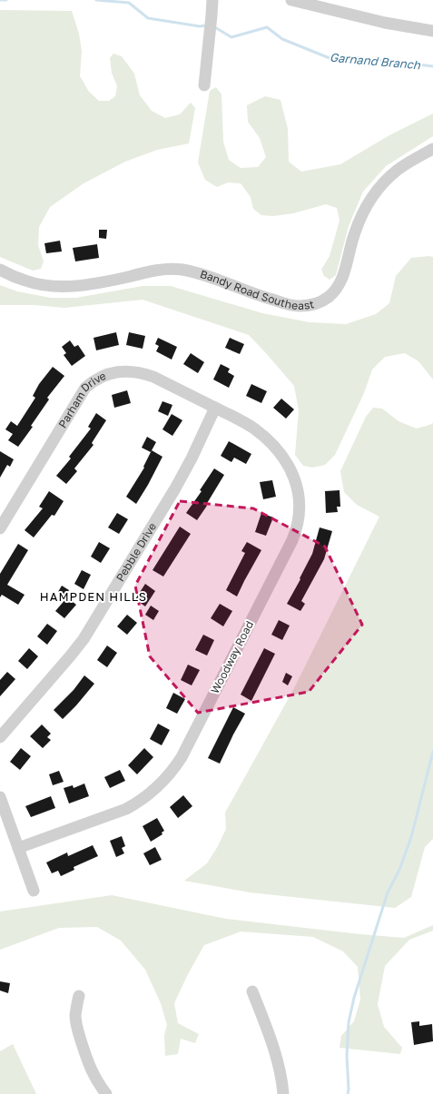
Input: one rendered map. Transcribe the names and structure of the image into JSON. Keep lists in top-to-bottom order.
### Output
{
  "streets": {
    "street": [
      "Bandy Road Southeast",
      "Parham Drive",
      "Pebble Drive",
      "Woodway Road"
    ]
  },
  "crossings": [
    ["Parham Drive", "Pebble Drive"],
    ["Parham Drive", "Woodway Road"],
    ["Pebble Drive", "Woodway Road"]
  ],
  "districts": ["HAMPDEN HILLS"],
  "water": ["Garnand Branch"]
}
